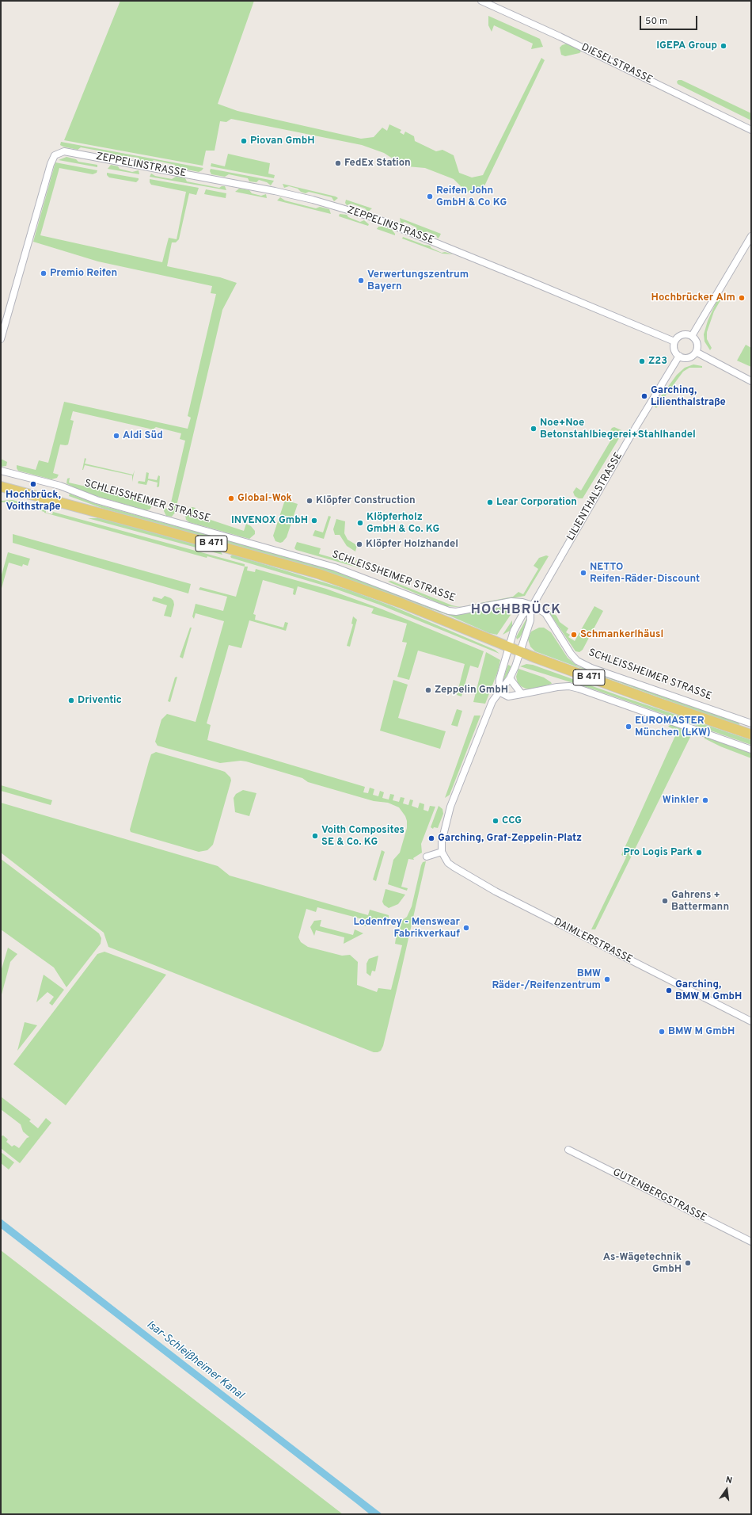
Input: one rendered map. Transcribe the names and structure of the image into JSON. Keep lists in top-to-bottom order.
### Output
{
  "streets": {
    "main road": ["B 471"],
    "street": [
      "DIESELSTRASSE",
      "ZEPPELINSTRASSE",
      "LILIENTHALSTRASSE",
      "SCHLEISSHEIMER STRASSE",
      "DAIMLERSTRASSE",
      "GUTENBERGSTRASSE"
    ]
  },
  "crossings": [
    ["ZEPPELINSTRASSE", "LILIENTHALSTRASSE"],
    ["LILIENTHALSTRASSE", "SCHLEISSHEIMER STRASSE"],
    ["LILIENTHALSTRASSE", "B 471"]
  ],
  "districts": ["HOCHBRÜCK"],
  "water": ["Isar-Schleißheimer Kanal"],
  "places": [
    "IGEPA Group",
    "Piovan GmbH",
    "FedEx Station",
    "Reifen John GmbH & Co KG",
    "Premio Reifen",
    "Verwertungszentrum Bayern",
    "Hochbrücker Alm",
    "Z23",
    "Garching, Lilienthalstraße",
    "Noe+Noe Betonstahlbiegerei+Stahlhandel",
    "Aldi Süd",
    "Hochbrück, Voithstraße",
    "Global-Wok",
    "Klöpfer Construction",
    "Lear Corporation",
    "INVENOX GmbH",
    "Klöpferholz GmbH & Co. KG",
    "Klöpfer Holzhandel",
    "NETTO Reifen-Räder-Discount",
    "Schmankerlhäusl",
    "Zeppelin GmbH",
    "Driventic",
    "EUROMASTER München (LKW)",
    "Winkler",
    "CCG",
    "Voith Composites SE & Co. KG",
    "Garching, Graf-Zeppelin-Platz",
    "Pro Logis Park",
    "Gahrens + Battermann",
    "Lodenfrey - Menswear Fabrikverkauf",
    "BMW Räder-/Reifenzentrum",
    "Garching, BMW M GmbH",
    "BMW M GmbH",
    "As-Wägetechnik GmbH"
  ],
  "scale_bar": "50 m",
  "north": "top"
}
